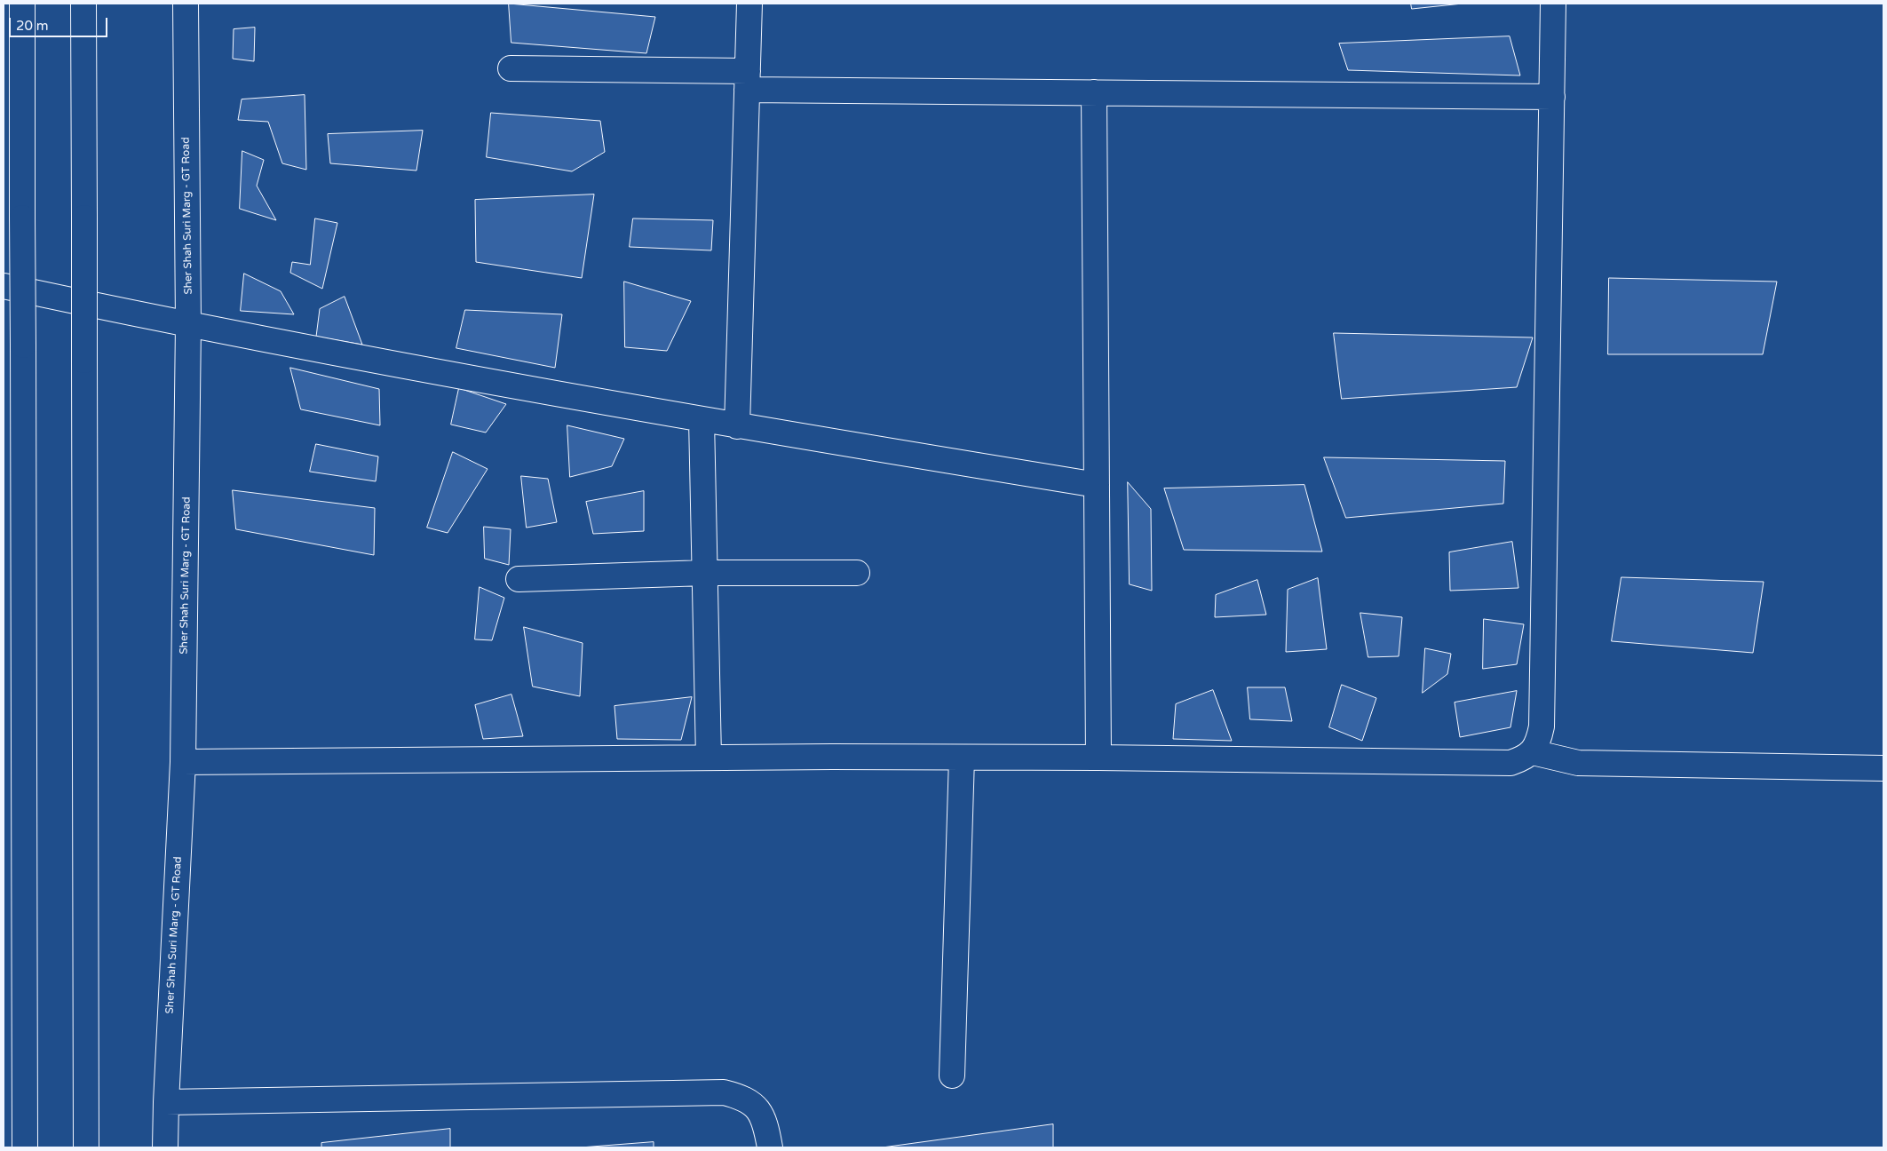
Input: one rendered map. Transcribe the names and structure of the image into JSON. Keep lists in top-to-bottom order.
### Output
{
  "streets": {
    "main road": ["Sher Shah Suri Marg - GT Road"]
  },
  "scale_bar": "20 m"
}
